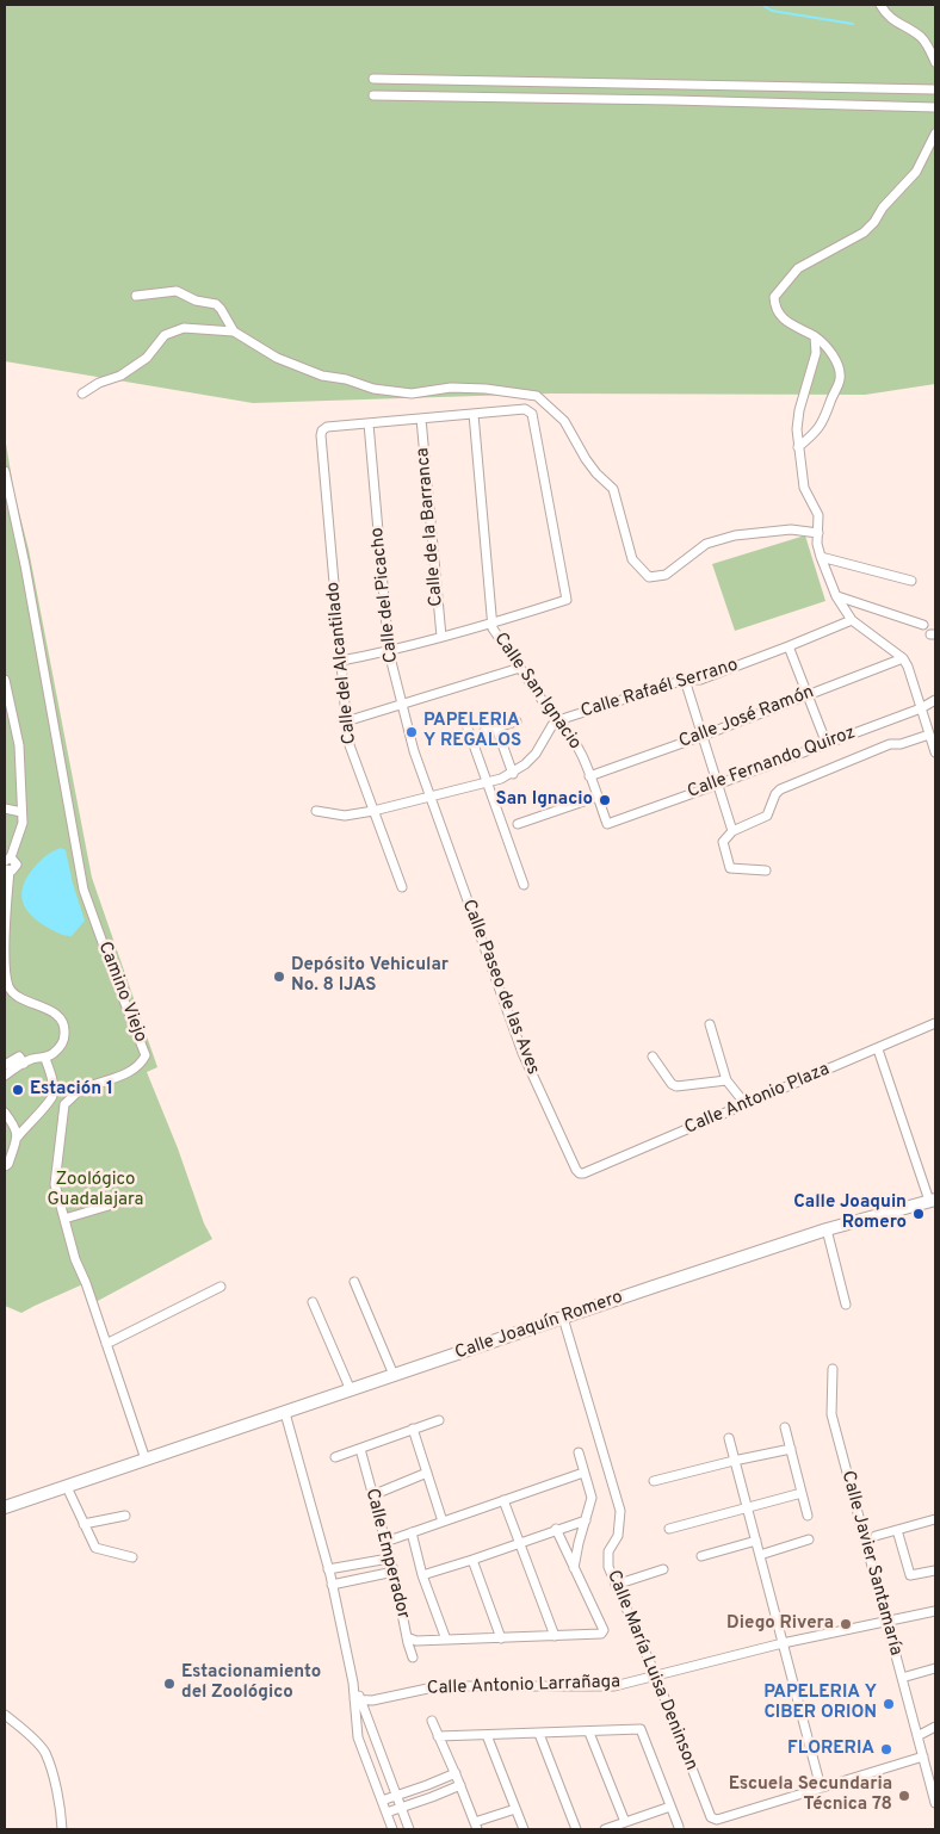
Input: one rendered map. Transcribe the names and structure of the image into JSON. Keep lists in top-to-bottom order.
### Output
{
  "streets": {
    "street": [
      "Calle de la Barranca",
      "Calle del Picacho",
      "Calle del Alcantilado",
      "Calle Rafaél Serrano",
      "Calle San Ignacio",
      "Calle José Ramón",
      "Calle Fernando Quiroz",
      "Calle Paseo de las Aves",
      "Camino Viejo",
      "Calle Antonio Plaza",
      "Calle Joaquín Romero",
      "Calle Emperador",
      "Calle Javier Santamaría",
      "Calle María Luisa Deninson",
      "Calle Antonio Larrañaga"
    ]
  },
  "crossings": [
    ["Calle del Picacho", "Calle del Alcantilado"],
    ["Calle del Picacho", "Calle Rafaél Serrano"],
    ["Calle del Picacho", "Calle Paseo de las Aves"],
    ["Calle del Alcantilado", "Calle Rafaél Serrano"],
    ["Calle Rafaél Serrano", "Calle San Ignacio"],
    ["Calle Rafaél Serrano", "Calle Paseo de las Aves"],
    ["Calle San Ignacio", "Calle José Ramón"],
    ["Calle San Ignacio", "Calle Fernando Quiroz"],
    ["Calle Paseo de las Aves", "Calle Antonio Plaza"],
    ["Camino Viejo", "Calle Joaquín Romero"],
    ["Calle Joaquín Romero", "Calle María Luisa Deninson"],
    ["Calle Javier Santamaría", "Calle Antonio Larrañaga"],
    ["Calle María Luisa Deninson", "Calle Antonio Larrañaga"]
  ],
  "parks": ["Zoológico Guadalajara"],
  "places": [
    "PAPELERIA Y REGALOS",
    "San Ignacio",
    "Depósito Vehicular No. 8 IJAS",
    "Estación 1",
    "Calle Joaquin Romero",
    "Diego Rivera",
    "Estacionamiento del Zoológico",
    "PAPELERIA Y CIBER ORION",
    "FLORERIA",
    "Escuela Secundaria Técnica 78"
  ]
}
